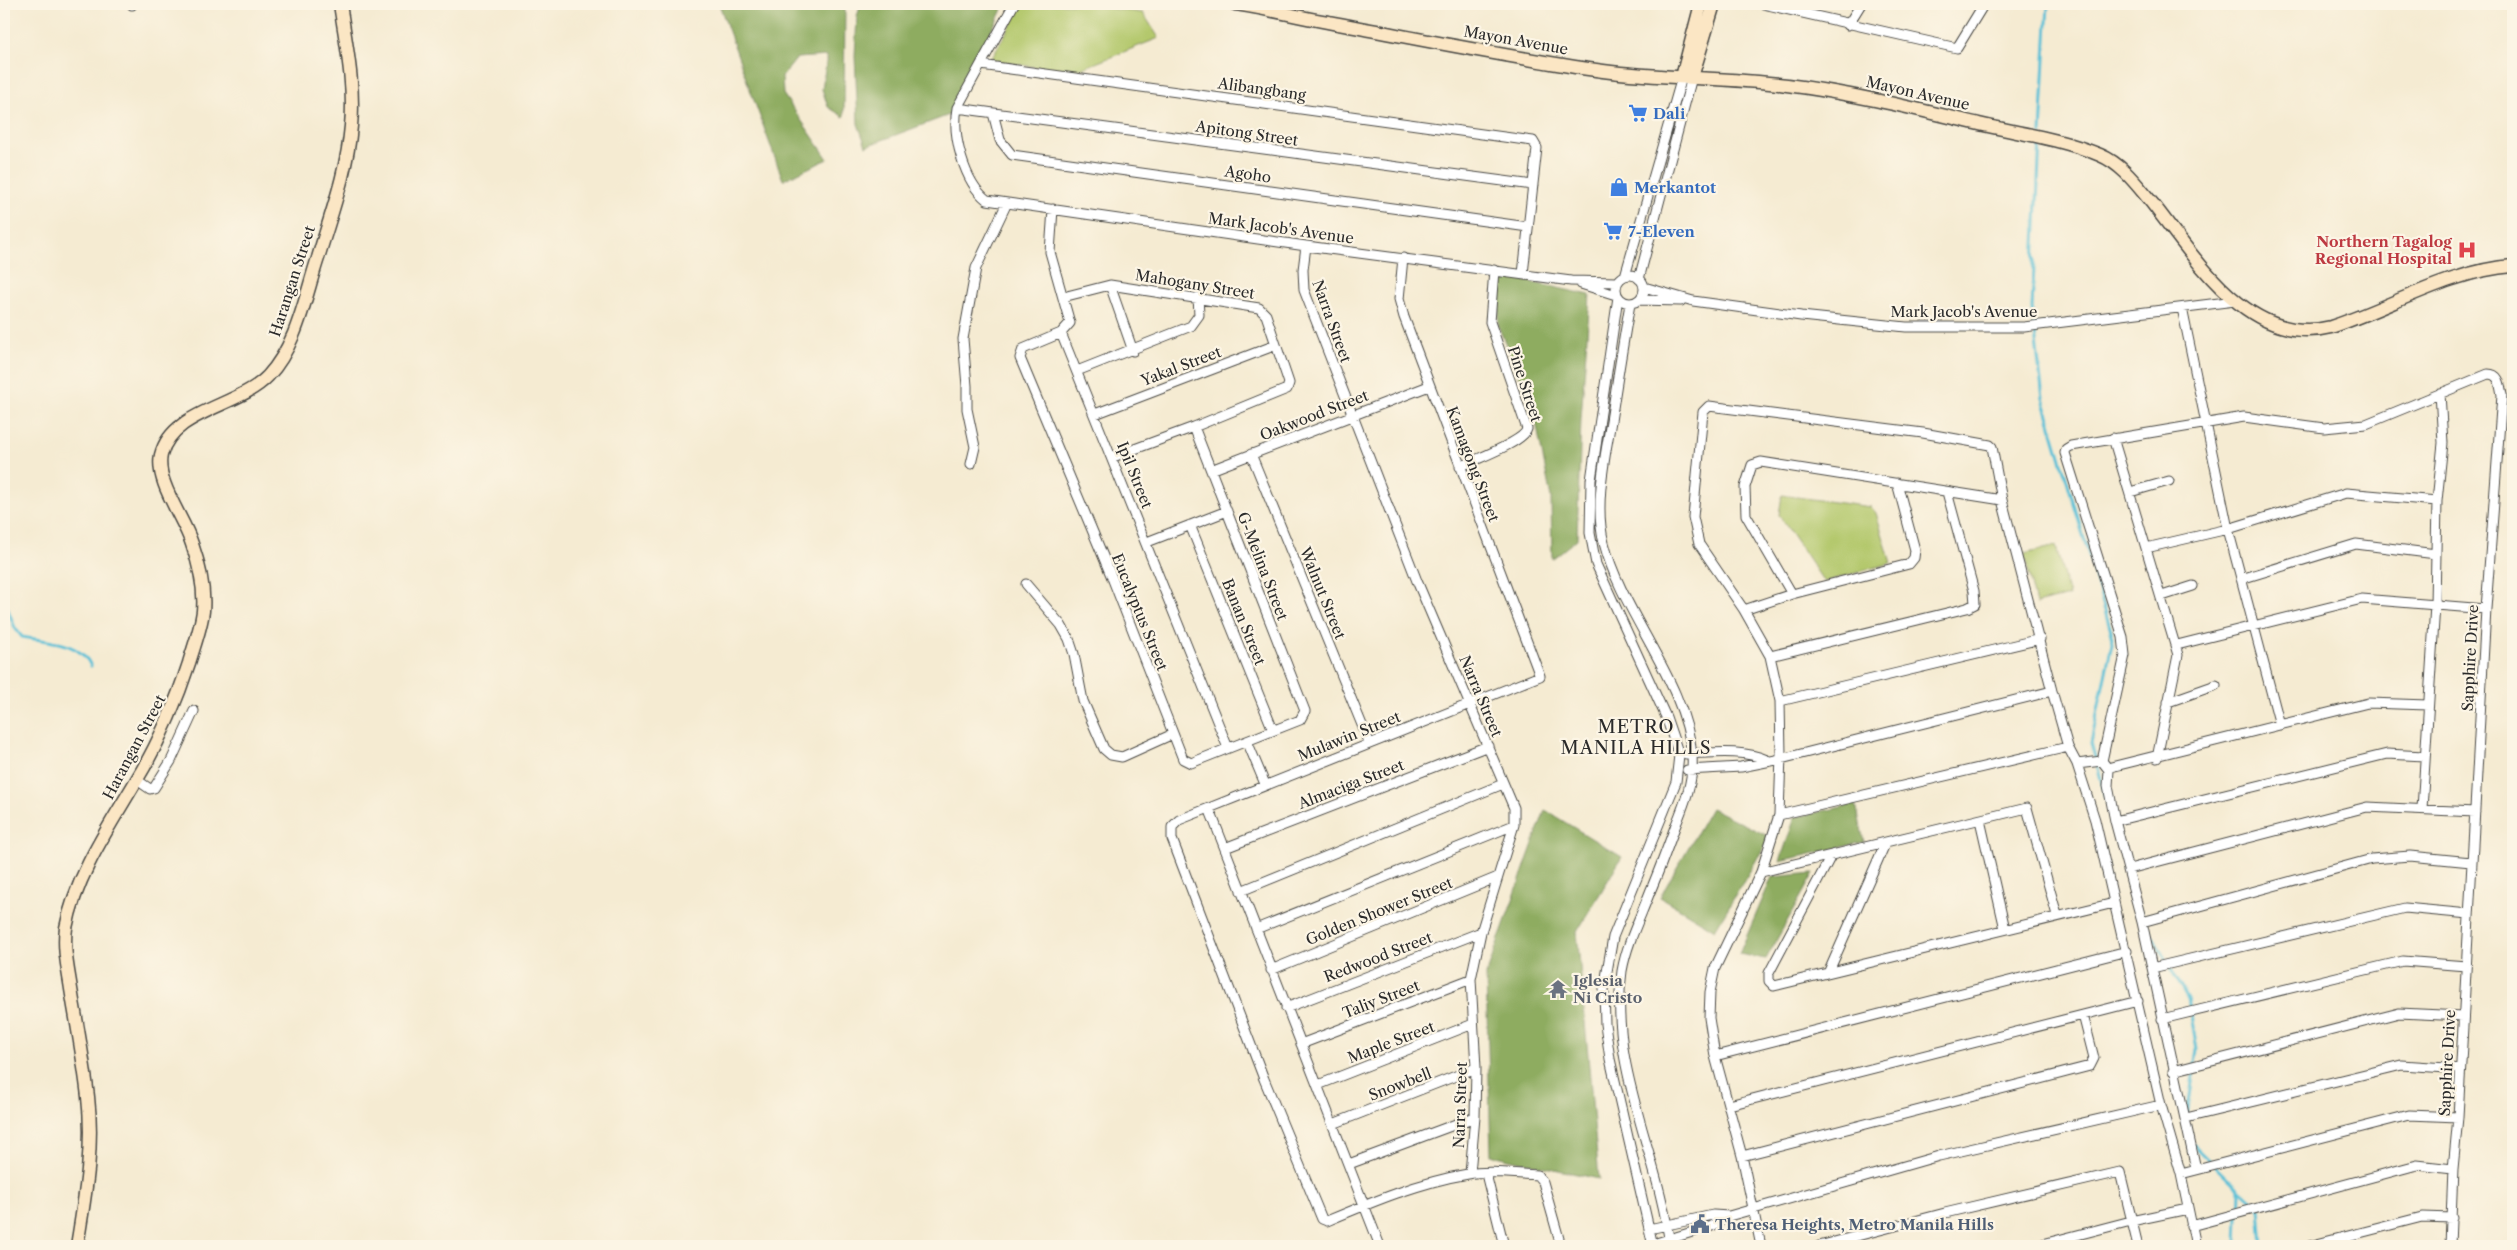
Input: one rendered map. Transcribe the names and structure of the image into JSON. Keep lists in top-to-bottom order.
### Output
{
  "streets": {
    "main road": ["Mayon Avenue", "Harangan Street"],
    "street": [
      "Alibangbang",
      "Apitong Street",
      "Agoho",
      "Mark Jacob's Avenue",
      "Mahogany Street",
      "Narra Street",
      "Yakal Street",
      "Pine Street",
      "Oakwood Street",
      "Kamagong Street",
      "Ipil Street",
      "G-Melina Street",
      "Walnut Street",
      "Eucalyptus Street",
      "Banan Street",
      "Sapphire Drive",
      "Mulawin Street",
      "Almaciga Street",
      "Golden Shower Street",
      "Redwood Street",
      "Taliy Street",
      "Maple Street",
      "Snowbell"
    ]
  },
  "crossings": [
    ["Mayon Avenue", "Mark Jacob's Avenue"],
    ["Alibangbang", "Apitong Street"],
    ["Apitong Street", "Agoho"],
    ["Apitong Street", "Mark Jacob's Avenue"],
    ["Mark Jacob's Avenue", "Narra Street"],
    ["Mark Jacob's Avenue", "Pine Street"],
    ["Mark Jacob's Avenue", "Kamagong Street"],
    ["Mahogany Street", "Yakal Street"],
    ["Mahogany Street", "Ipil Street"],
    ["Mahogany Street", "G-Melina Street"],
    ["Narra Street", "Oakwood Street"],
    ["Narra Street", "Mulawin Street"],
    ["Narra Street", "Almaciga Street"],
    ["Narra Street", "Golden Shower Street"],
    ["Narra Street", "Redwood Street"],
    ["Narra Street", "Taliy Street"],
    ["Narra Street", "Maple Street"],
    ["Narra Street", "Snowbell"],
    ["Yakal Street", "Ipil Street"],
    ["Pine Street", "Kamagong Street"],
    ["Oakwood Street", "Kamagong Street"],
    ["Oakwood Street", "G-Melina Street"],
    ["Oakwood Street", "Walnut Street"],
    ["Kamagong Street", "Mulawin Street"],
    ["Ipil Street", "Eucalyptus Street"],
    ["G-Melina Street", "Eucalyptus Street"],
    ["Walnut Street", "Mulawin Street"],
    ["Eucalyptus Street", "Banan Street"]
  ],
  "districts": ["METRO MANILA HILLS"],
  "places": {
    "supermarket": ["Dali", "7-Eleven"],
    "shop": ["Merkantot"],
    "hospital": ["Northern Tagalog Regional Hospital"],
    "temple": ["Iglesia Ni Cristo"],
    "public building": ["Theresa Heights, Metro Manila Hills"]
  }
}
